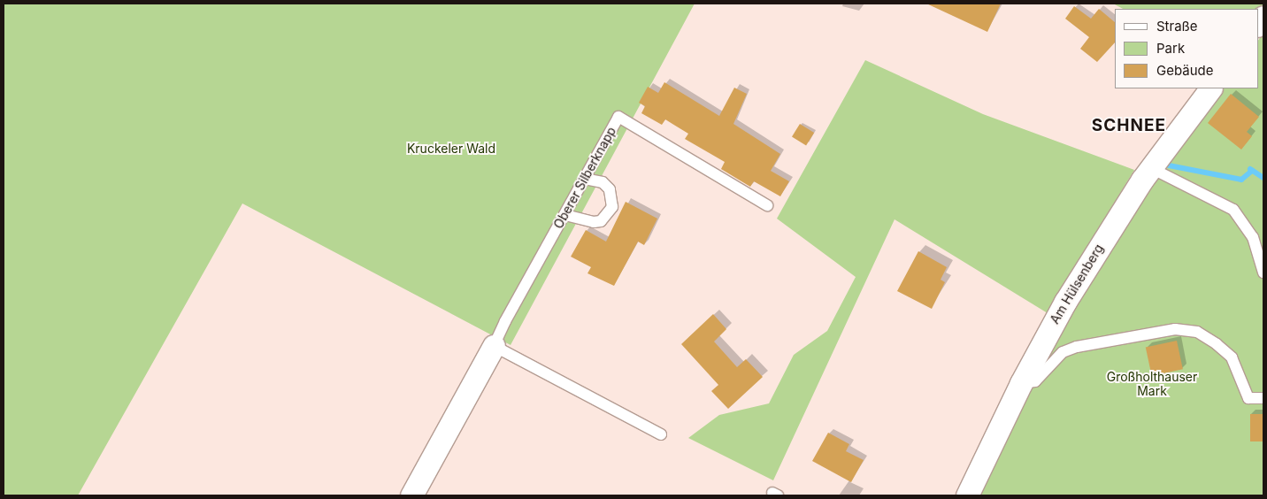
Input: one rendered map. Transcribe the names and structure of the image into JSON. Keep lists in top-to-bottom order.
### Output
{
  "streets": {
    "street": ["Oberer Silberknapp", "Am Hülsenberg"]
  },
  "districts": ["SCHNEE"],
  "parks": ["Kruckeler Wald", "Großholthauser Mark"],
  "legend": ["Straße", "Park", "Gebäude"]
}
